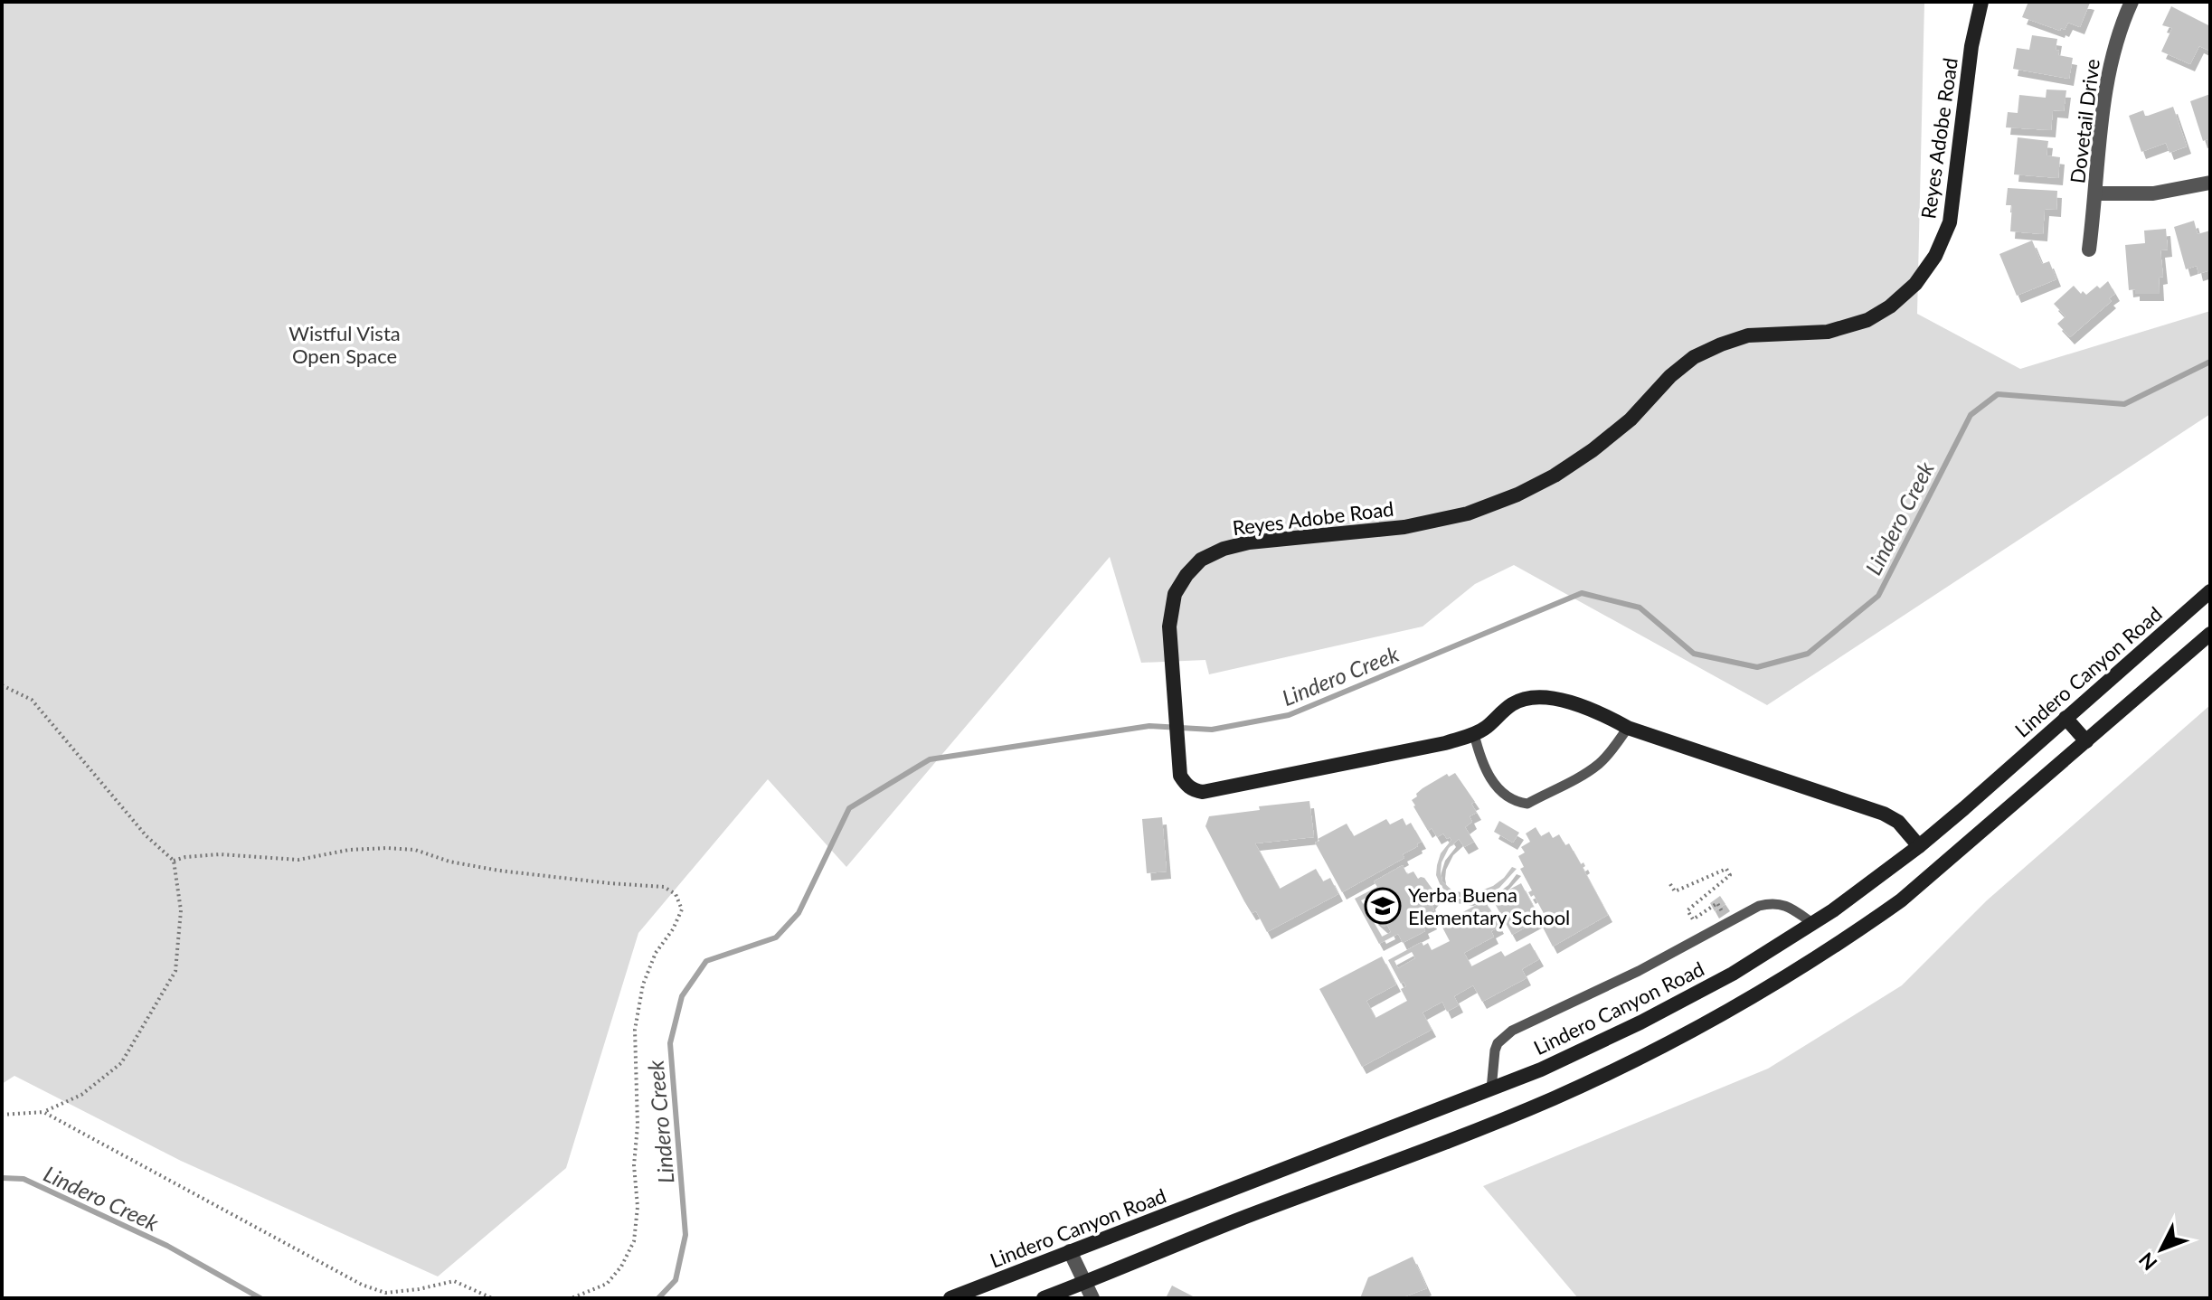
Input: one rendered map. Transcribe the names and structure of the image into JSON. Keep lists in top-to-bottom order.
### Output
{
  "streets": {
    "main road": ["Reyes Adobe Road", "Lindero Canyon Road"],
    "street": ["Dovetail Drive"]
  },
  "crossings": [
    ["Reyes Adobe Road", "Lindero Canyon Road"]
  ],
  "water": ["Lindero Creek"],
  "parks": ["Wistful Vista Open Space"],
  "places": {
    "school or university": ["Yerba Buena Elementary School"]
  },
  "north": "bottom left"
}
